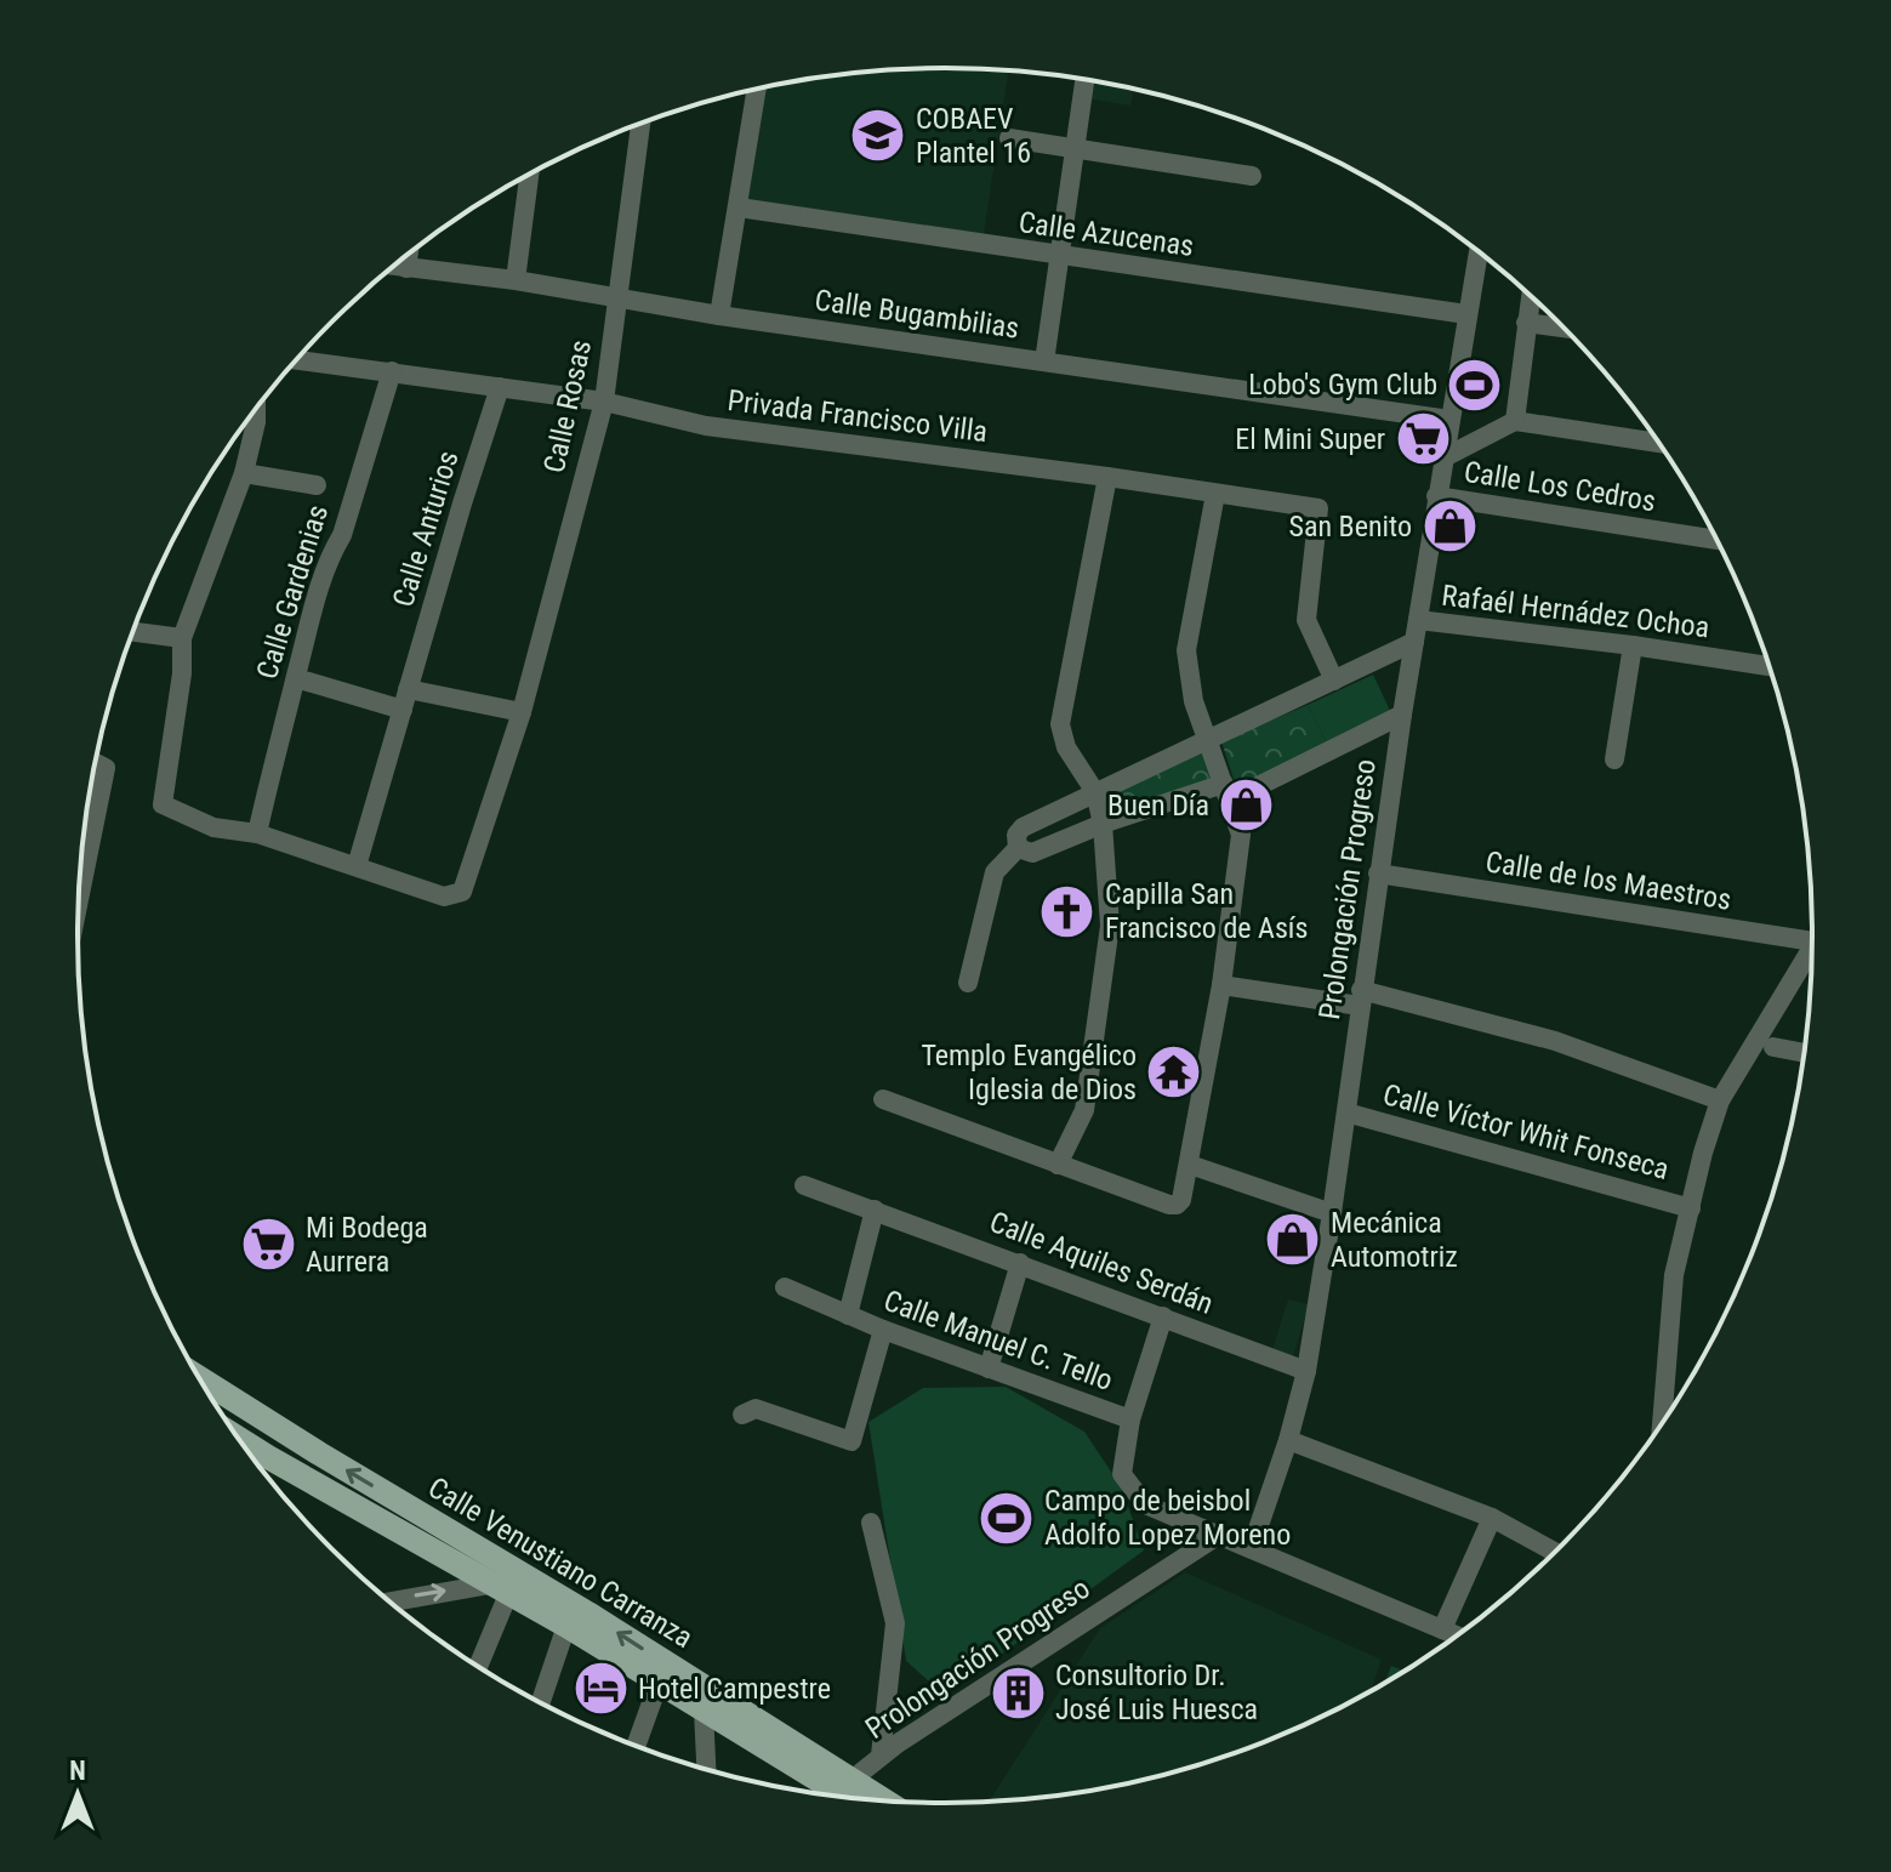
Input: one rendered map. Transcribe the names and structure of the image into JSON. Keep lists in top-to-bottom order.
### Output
{
  "streets": {
    "main road": ["Calle Venustiano Carranza"],
    "street": [
      "Calle Azucenas",
      "Calle Bugambilias",
      "Calle Rosas",
      "Privada Francisco Villa",
      "Calle Los Cedros",
      "Calle Anturios",
      "Calle Gardenias",
      "Rafaél Hernádez Ochoa",
      "Calle de los Maestros",
      "Prolongación Progreso",
      "Calle Víctor Whit Fonseca",
      "Calle Aquiles Serdán",
      "Calle Manuel C. Tello"
    ]
  },
  "crossings": [
    ["Calle Azucenas", "Prolongación Progreso"],
    ["Calle Bugambilias", "Calle Rosas"],
    ["Calle Bugambilias", "Prolongación Progreso"],
    ["Calle Rosas", "Privada Francisco Villa"],
    ["Calle Rosas", "Calle Anturios"],
    ["Privada Francisco Villa", "Calle Anturios"],
    ["Privada Francisco Villa", "Calle Gardenias"],
    ["Calle Los Cedros", "Prolongación Progreso"],
    ["Rafaél Hernádez Ochoa", "Prolongación Progreso"],
    ["Calle de los Maestros", "Prolongación Progreso"],
    ["Prolongación Progreso", "Calle Víctor Whit Fonseca"],
    ["Prolongación Progreso", "Calle Aquiles Serdán"],
    ["Prolongación Progreso", "Calle Manuel C. Tello"],
    ["Prolongación Progreso", "Calle Venustiano Carranza"]
  ],
  "places": {
    "school or university": ["COBAEV Plantel 16"],
    "sports": ["Lobo's Gym Club", "Campo de beisbol Adolfo Lopez Moreno"],
    "supermarket": ["El Mini Super", "Mi Bodega Aurrera"],
    "shop": ["San Benito", "Buen Día", "Mecánica Automotriz"],
    "church": ["Capilla San Francisco de Asís"],
    "temple": ["Templo Evangélico Iglesia de Dios"],
    "hotel": ["Hotel Campestre"],
    "building": ["Consultorio Dr. José Luis Huesca"]
  },
  "north": "top"
}
